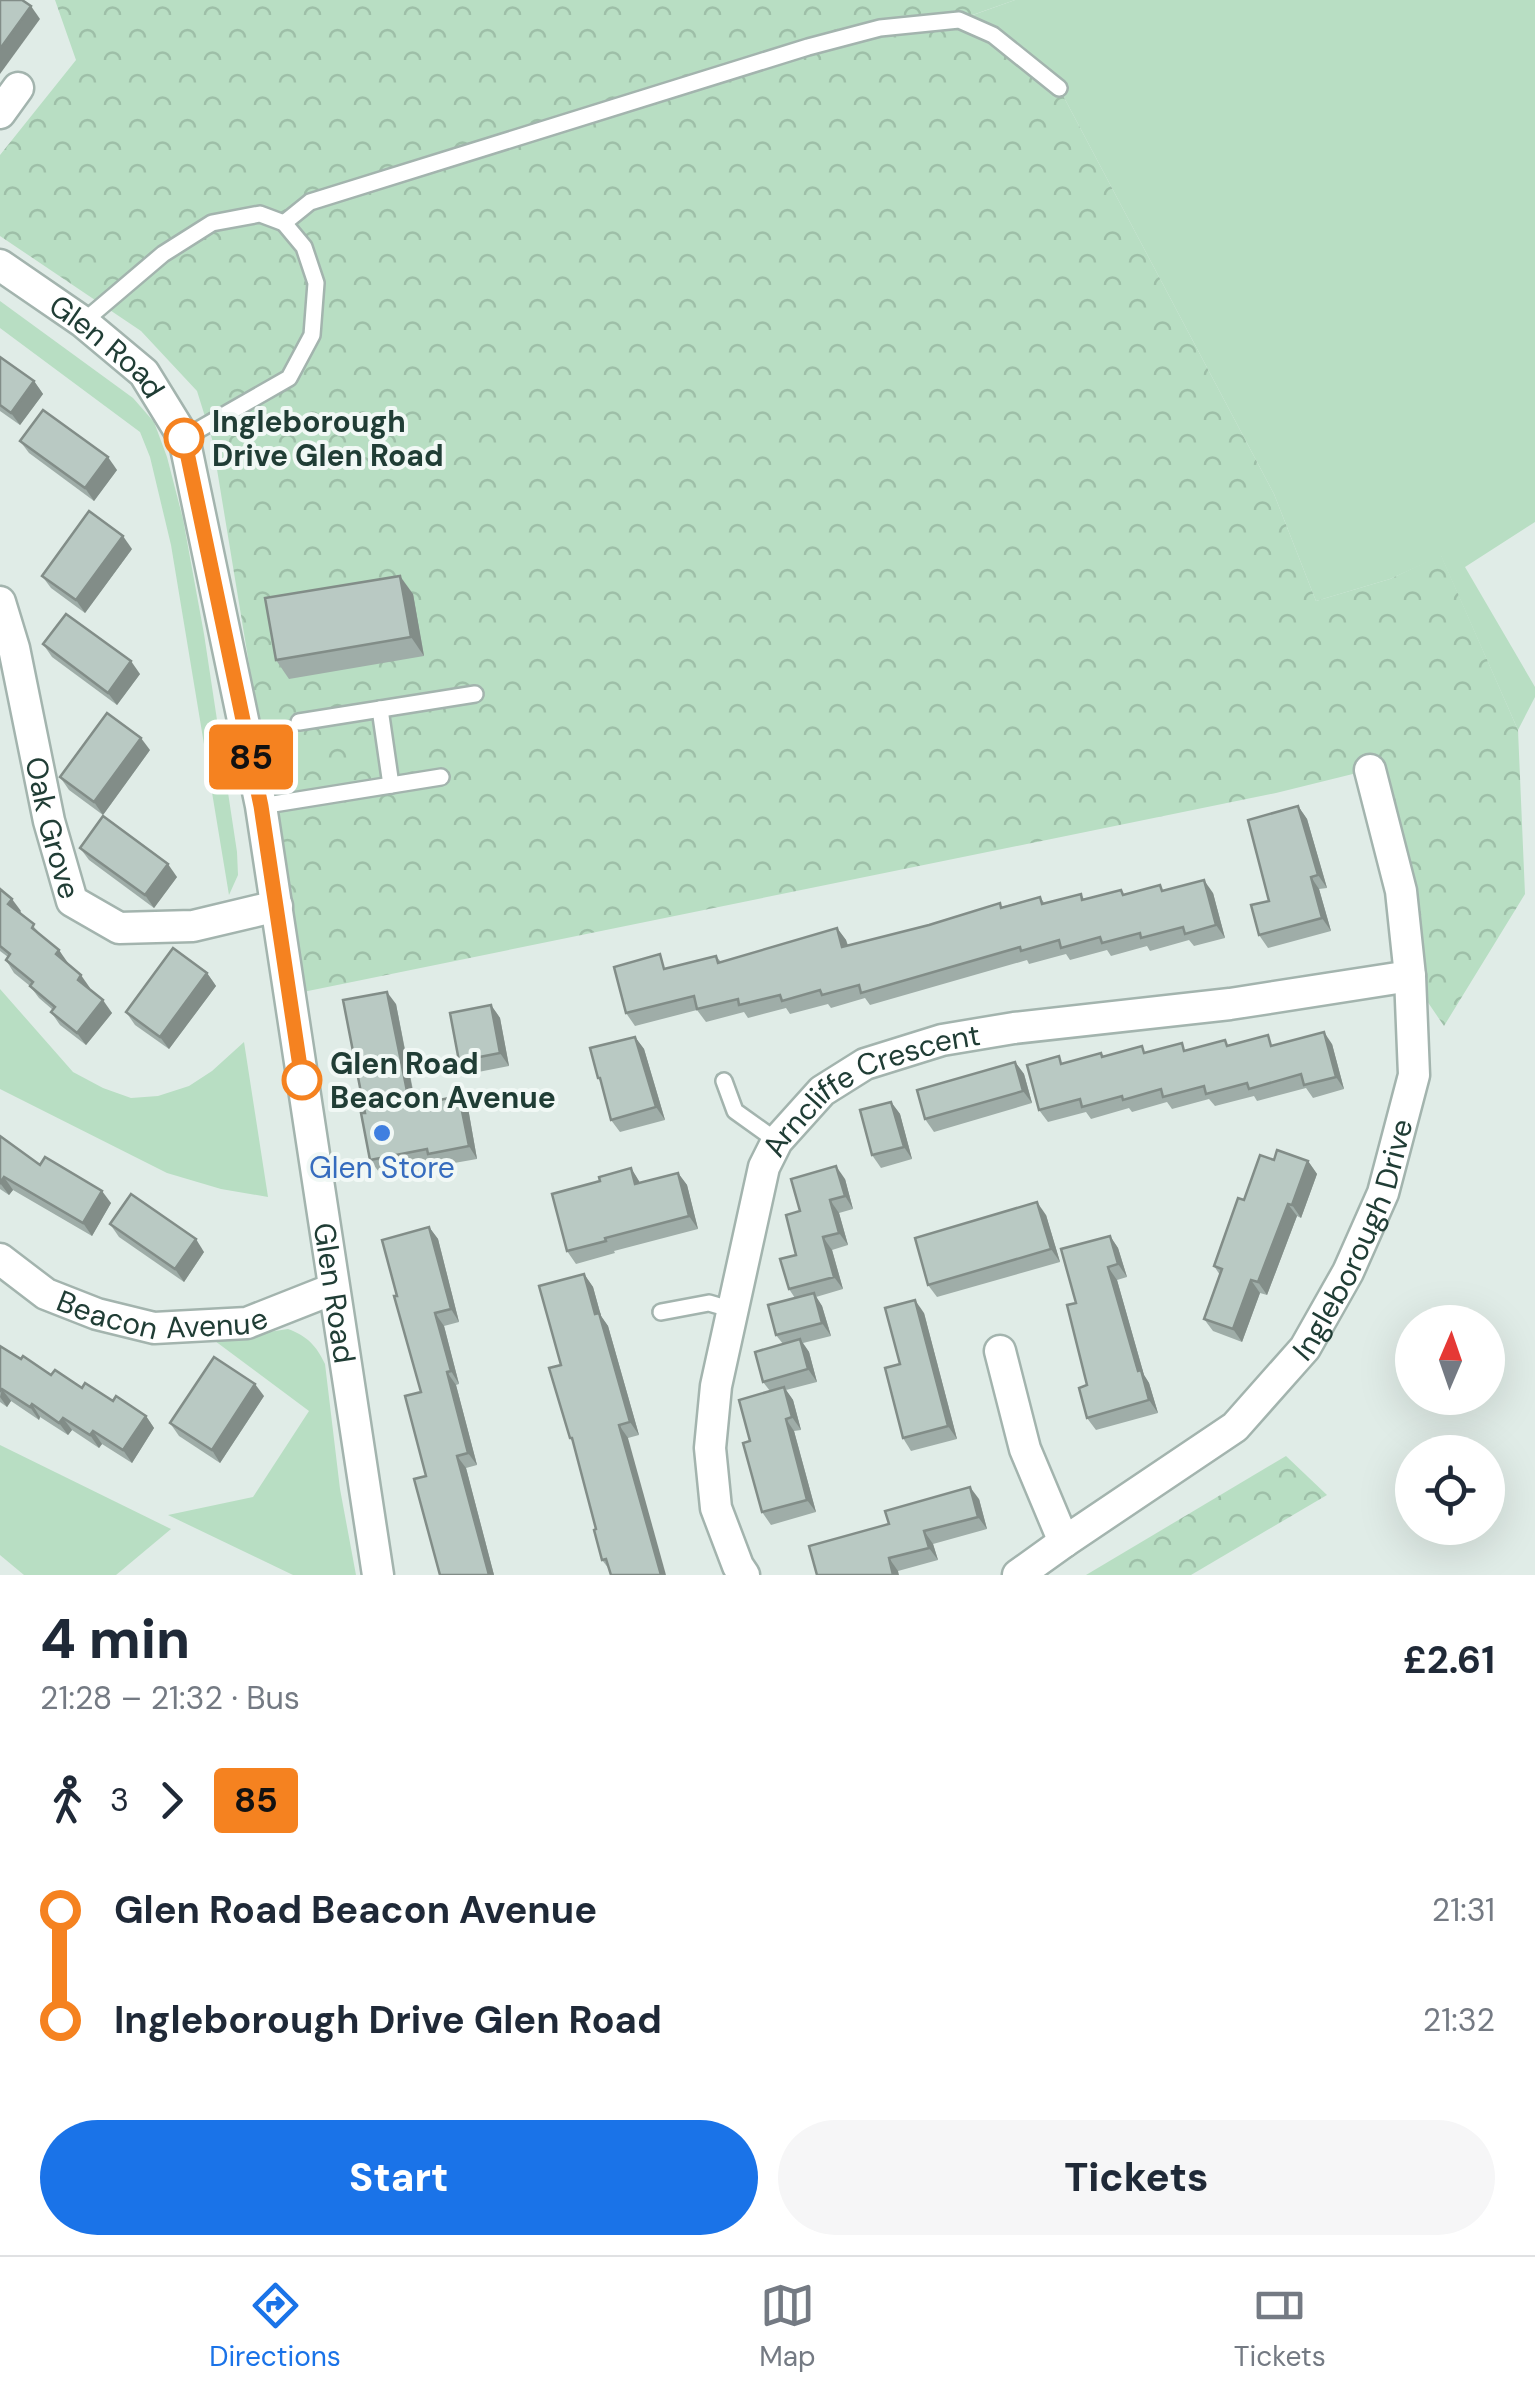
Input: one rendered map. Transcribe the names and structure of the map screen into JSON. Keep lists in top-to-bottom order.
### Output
{
  "streets": {
    "street": [
      "Glen Road",
      "Oak Grove",
      "Arncliffe Crescent",
      "Ingleborough Drive",
      "Beacon Avenue"
    ]
  },
  "crossings": [
    ["Glen Road", "Oak Grove"],
    ["Glen Road", "Beacon Avenue"],
    ["Arncliffe Crescent", "Ingleborough Drive"]
  ],
  "places": ["Ingleborough Drive Glen Road", "Glen Road Beacon Avenue", "Glen Store"],
  "lines": ["bus line 85"],
  "north": "top",
  "page": {
    "on_map": "85",
    "heading": ["4 min", "21:28 – 21:32 · Bus", "£2.61"],
    "legs": ["3", "85"],
    "list": [
      {
        "name": "Glen Road Beacon Avenue",
        "value": "21:31"
      },
      {
        "name": "Ingleborough Drive Glen Road",
        "value": "21:32"
      }
    ],
    "buttons": ["Start", "Tickets"],
    "tabs": ["Directions", "Map", "Tickets"]
  }
}
